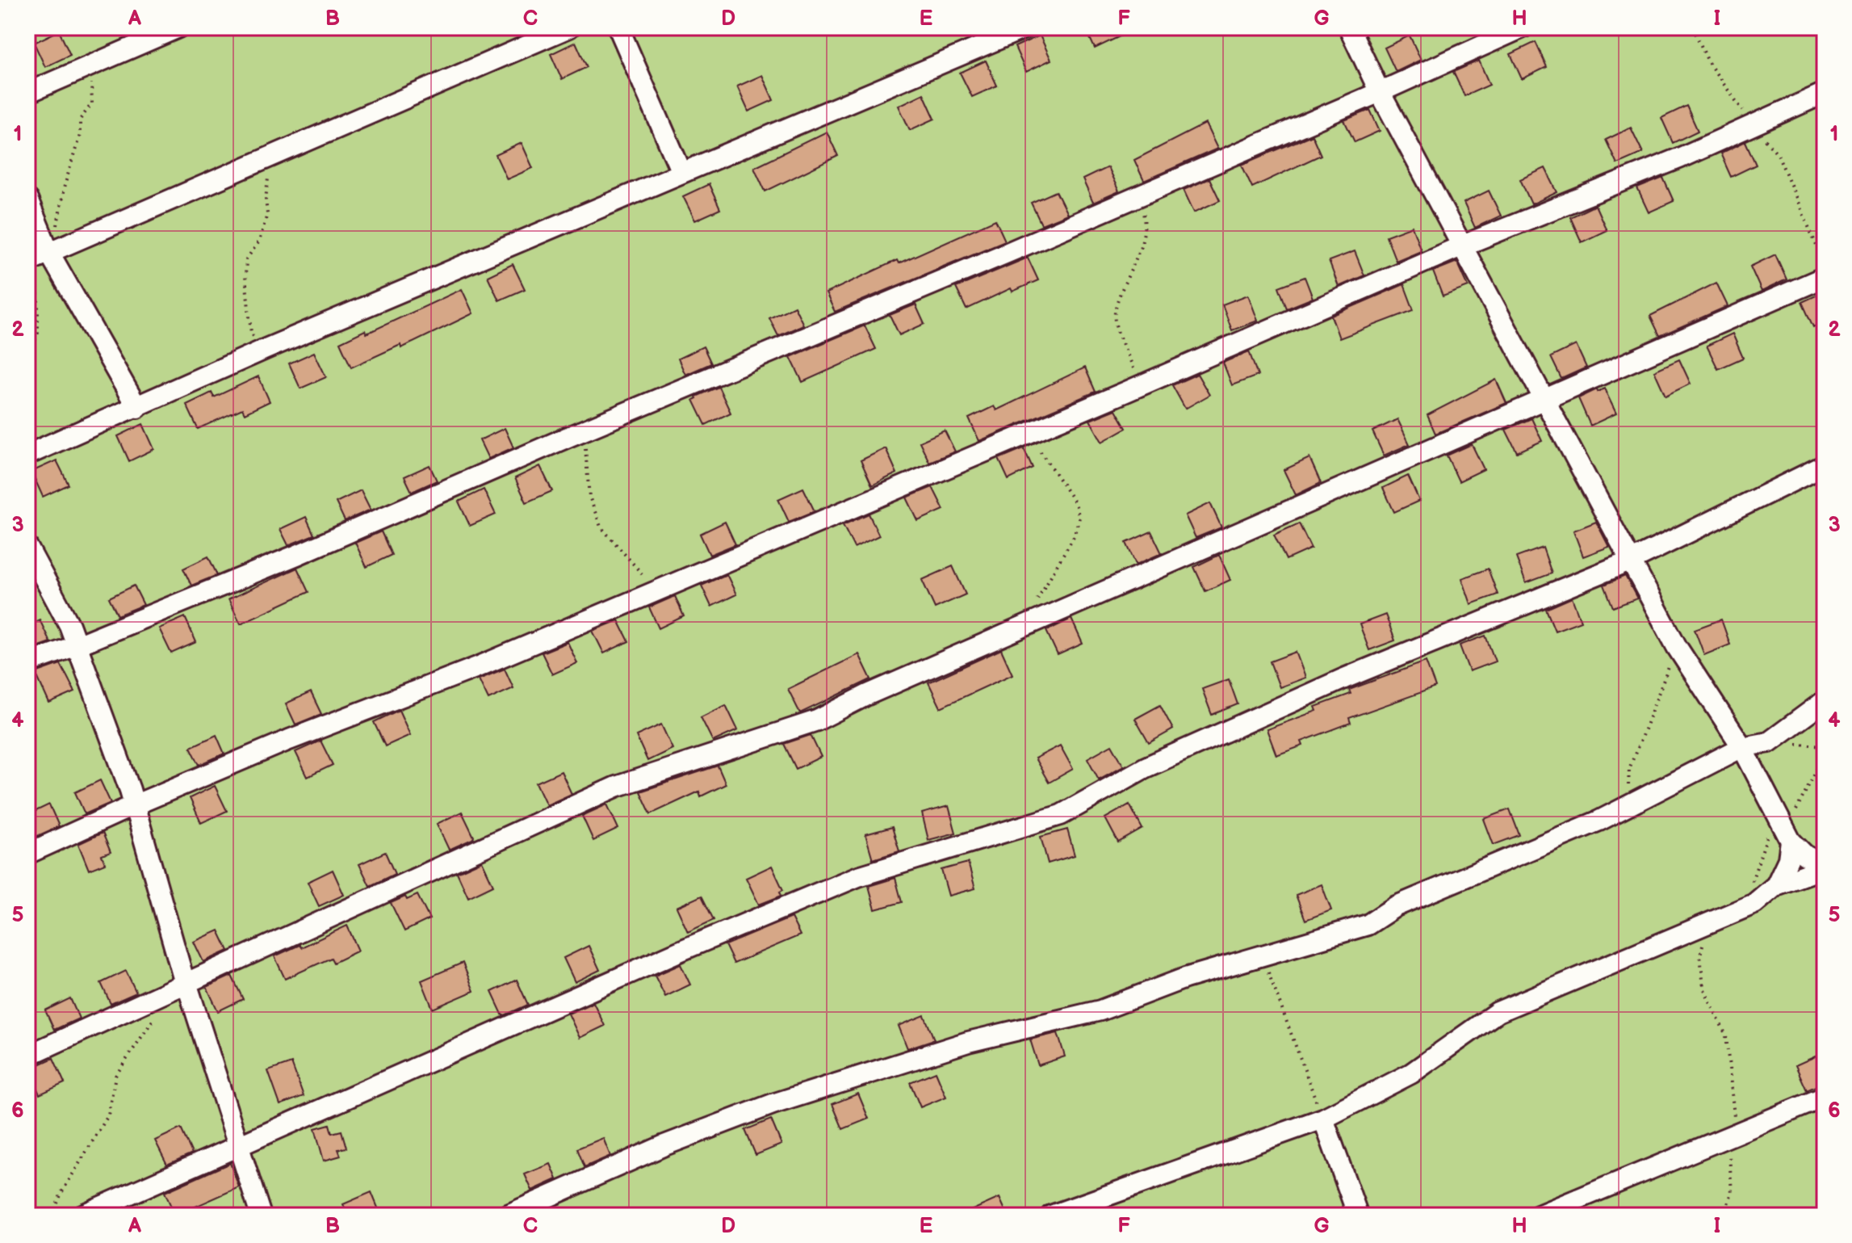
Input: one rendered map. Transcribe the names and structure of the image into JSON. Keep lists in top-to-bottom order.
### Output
{
  "grid": {
    "columns": [
      "A",
      "B",
      "C",
      "D",
      "E",
      "F",
      "G",
      "H",
      "I"
    ],
    "rows": [
      "1",
      "2",
      "3",
      "4",
      "5",
      "6"
    ]
  }
}
